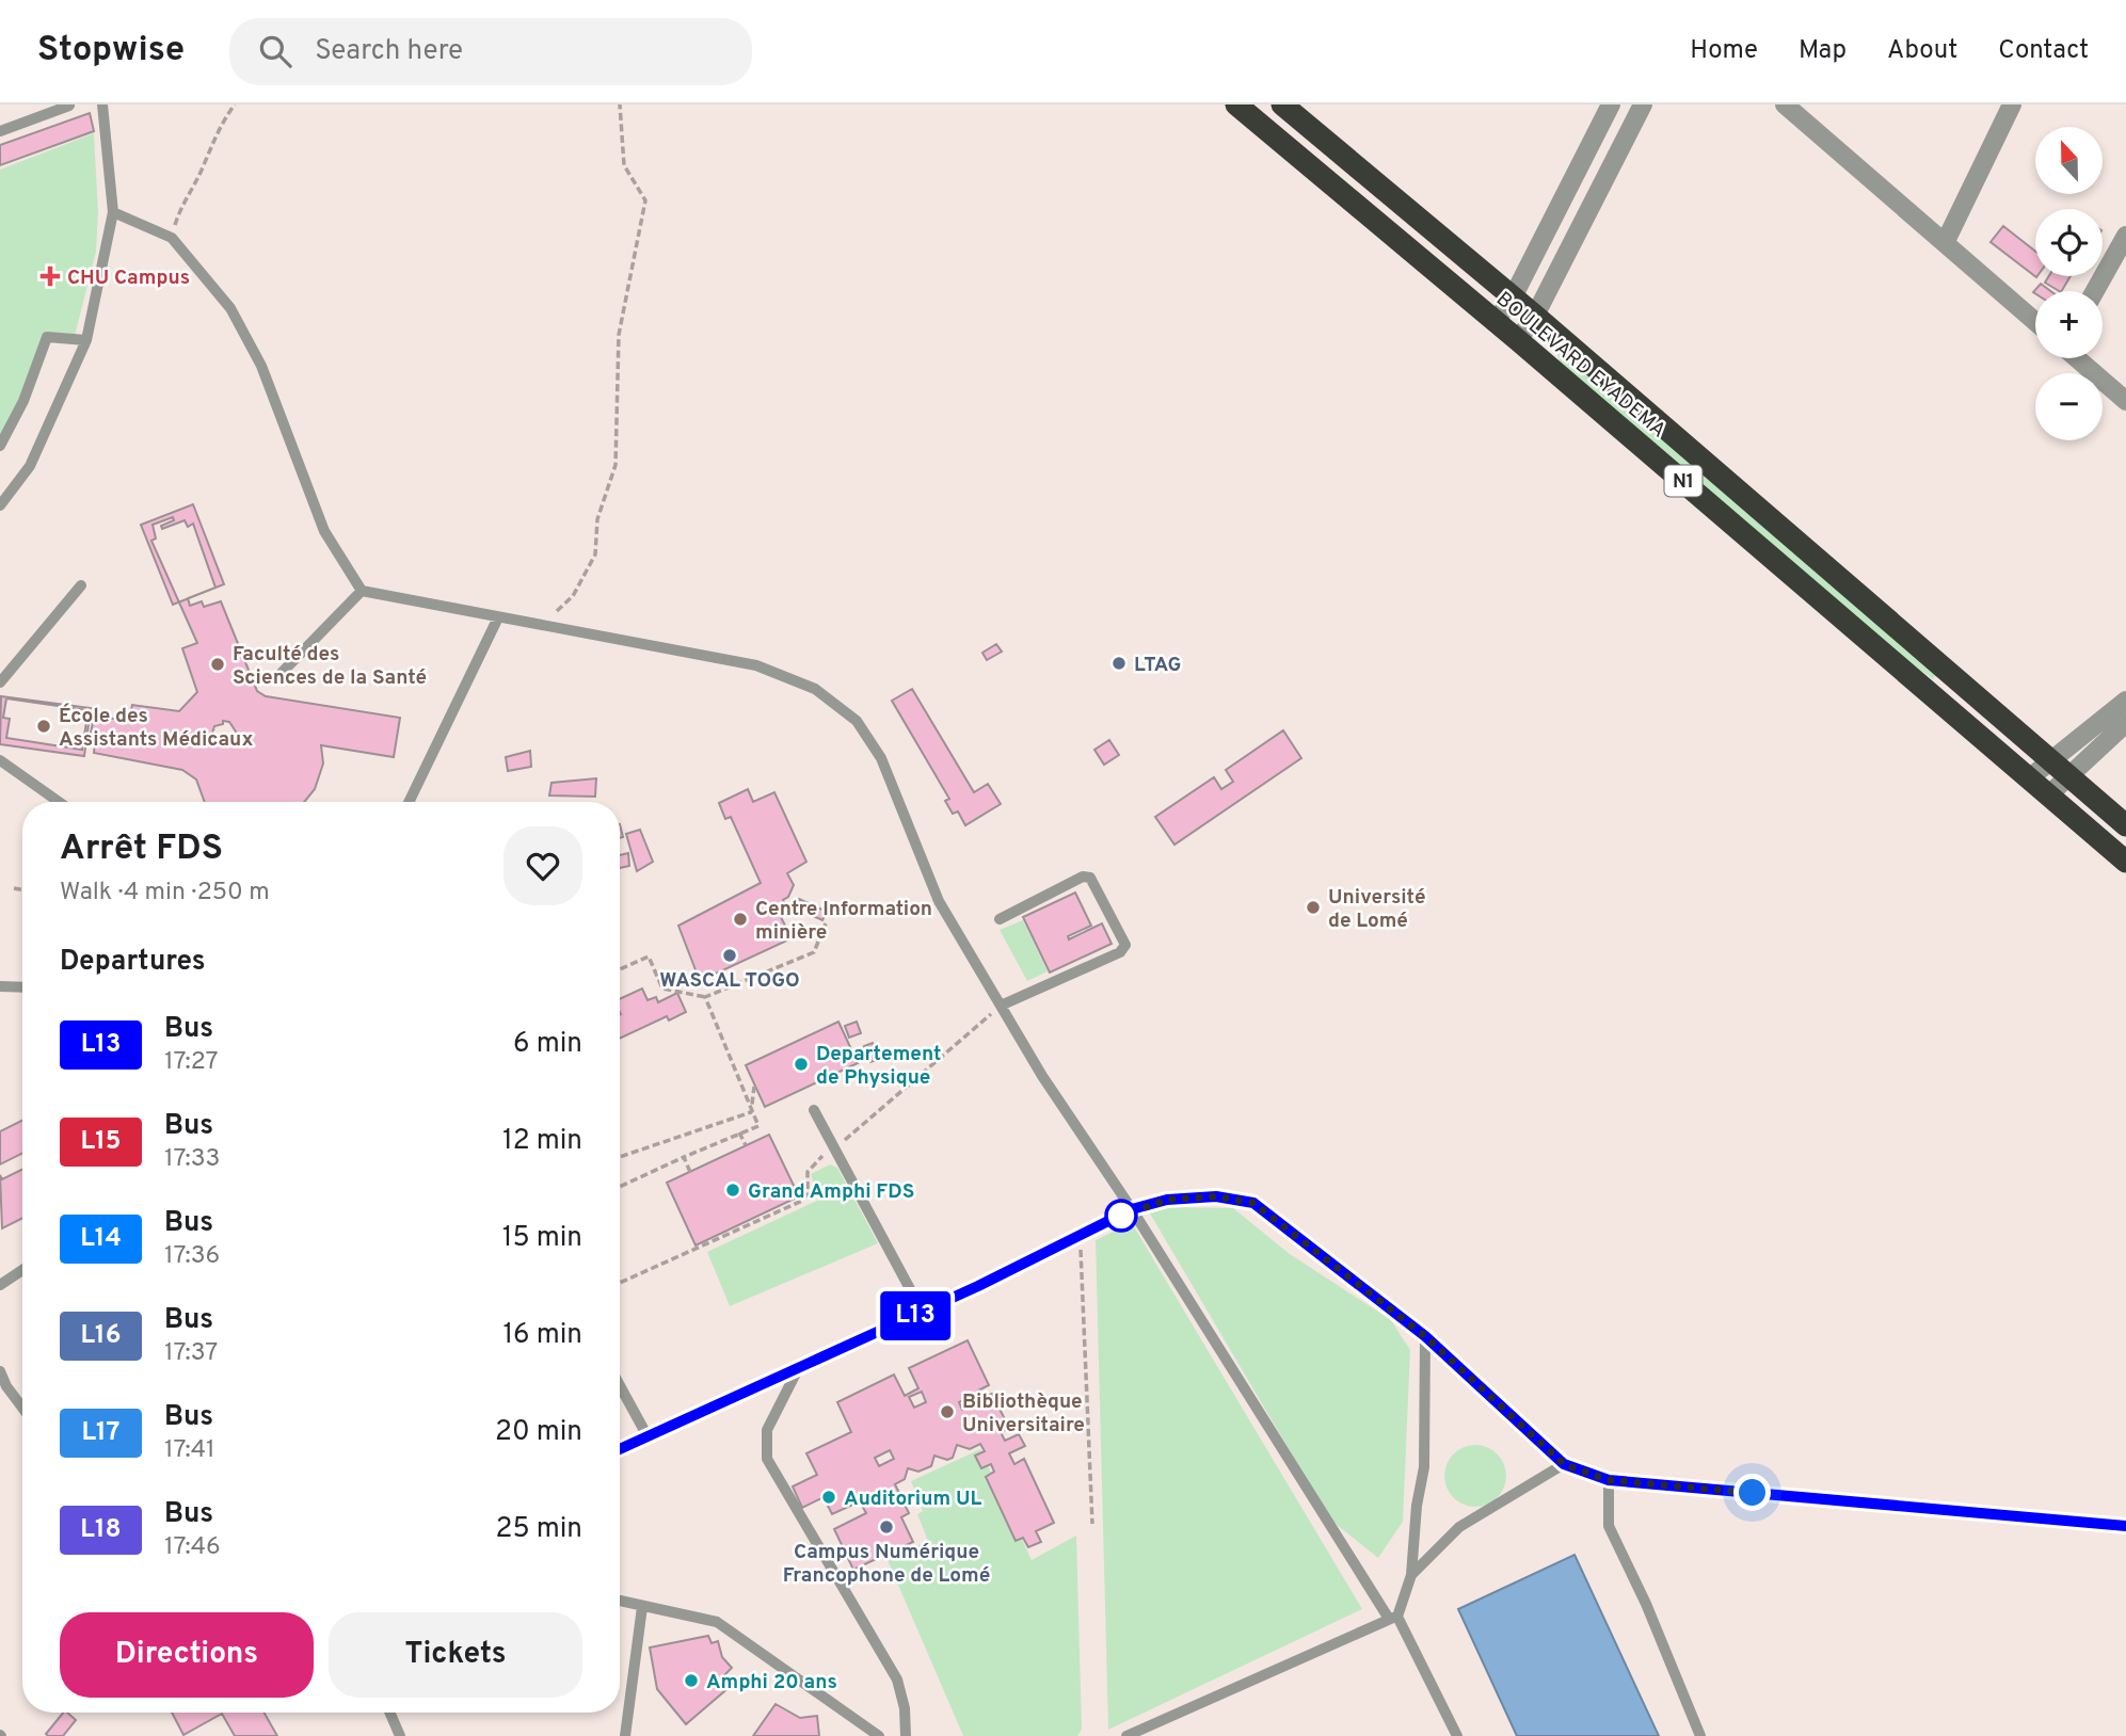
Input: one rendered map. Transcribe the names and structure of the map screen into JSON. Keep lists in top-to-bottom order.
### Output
{
  "streets": {
    "highway": ["BOULEVARD EYADEMA", "N1"]
  },
  "crossings": [
    ["BOULEVARD EYADEMA", "N1"]
  ],
  "places": {
    "health": ["CHU Campus"],
    "other": [
      "LTAG",
      "Faculté des Sciences de la Santé",
      "École des Assistants Médicaux",
      "Université de Lomé",
      "Centre Information minière",
      "WASCAL TOGO",
      "Departement de Physique",
      "Grand Amphi FDS",
      "Bibliothèque Universitaire",
      "Auditorium UL",
      "Campus Numérique Francophone de Lomé",
      "Amphi 20 ans"
    ]
  },
  "lines": ["bus line L13"],
  "north": "top",
  "page": {
    "header": "Stopwise",
    "search": "Search here",
    "nav": [
      "Home",
      "Map",
      "About",
      "Contact"
    ],
    "on_map": "L13",
    "map_buttons": ["+", "−"],
    "heading": [
      ["Arrêt FDS", "Walk · 4 min · 250 m"],
      "Departures"
    ],
    "list": [
      {
        "mark": "L13",
        "name": "Bus",
        "note": "17:27",
        "value": "6 min"
      },
      {
        "mark": "L15",
        "name": "Bus",
        "note": "17:33",
        "value": "12 min"
      },
      {
        "mark": "L14",
        "name": "Bus",
        "note": "17:36",
        "value": "15 min"
      },
      {
        "mark": "L16",
        "name": "Bus",
        "note": "17:37",
        "value": "16 min"
      },
      {
        "mark": "L17",
        "name": "Bus",
        "note": "17:41",
        "value": "20 min"
      },
      {
        "mark": "L18",
        "name": "Bus",
        "note": "17:46",
        "value": "25 min"
      }
    ],
    "buttons": ["Directions", "Tickets"]
  }
}
